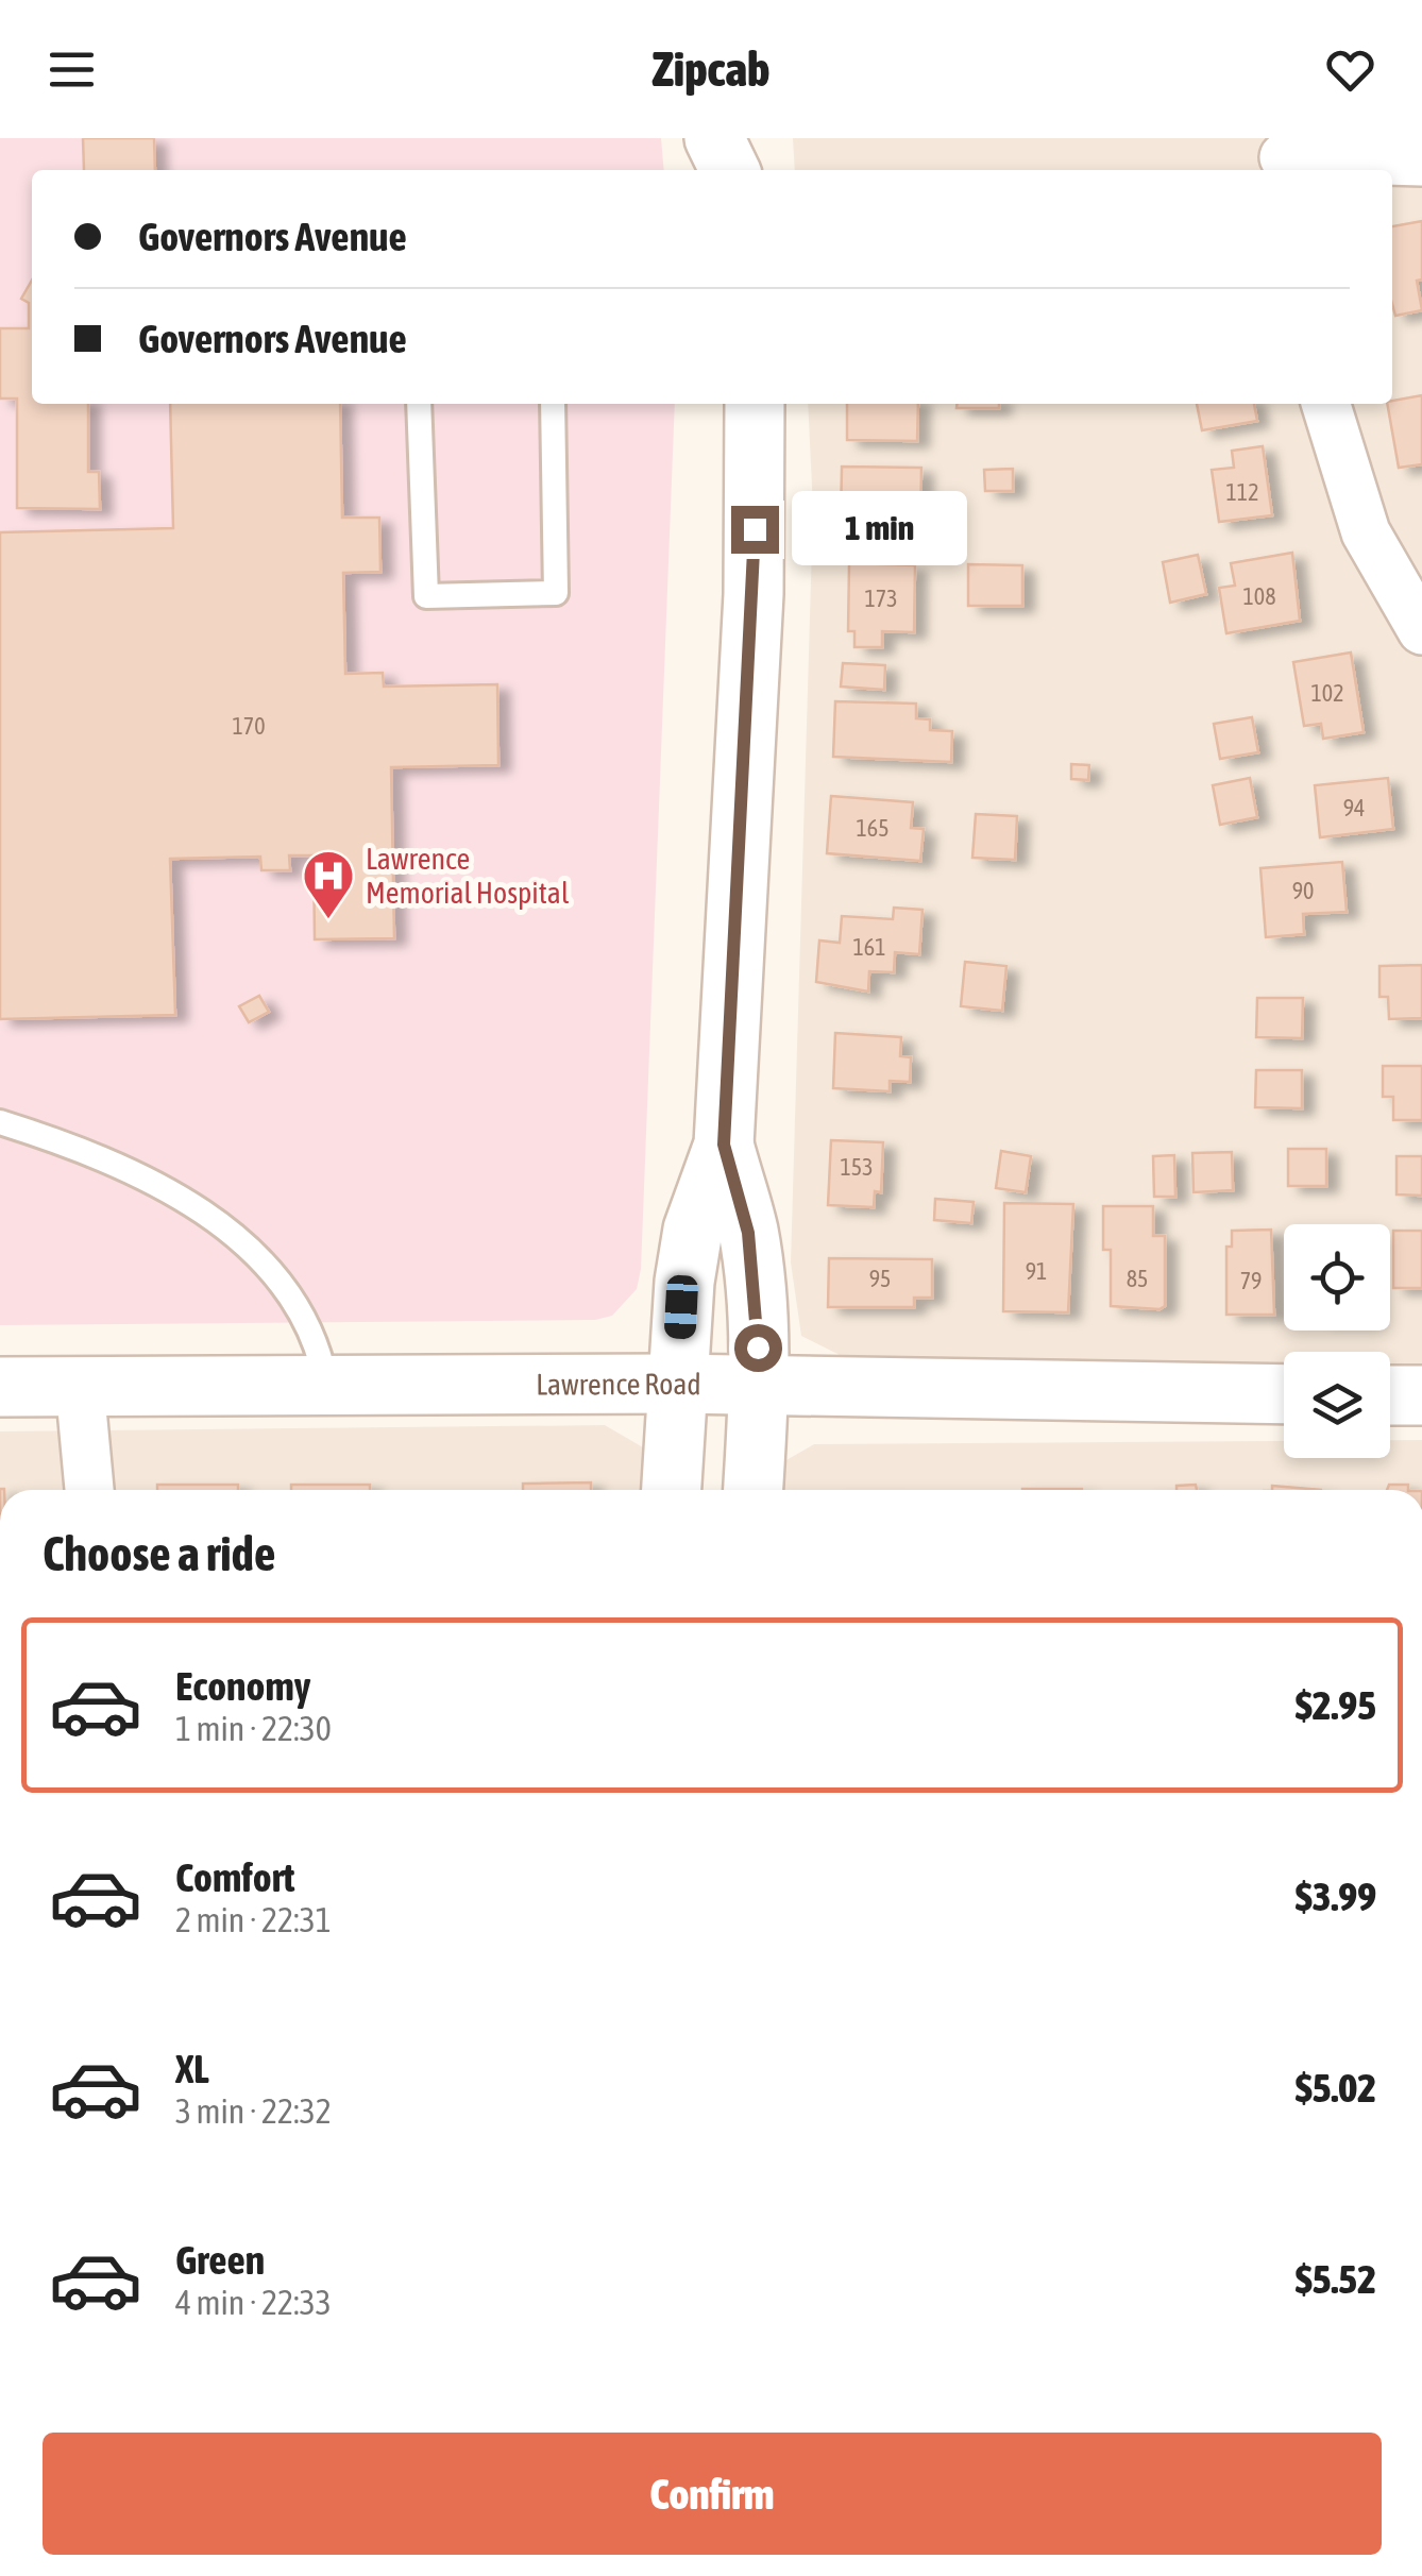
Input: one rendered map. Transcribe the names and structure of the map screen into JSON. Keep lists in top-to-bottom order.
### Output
{
  "streets": {
    "street": ["Lawrence Road"]
  },
  "places": {
    "hospital": ["Lawrence Memorial Hospital"]
  },
  "house_numbers": [
    "112",
    "108",
    "173",
    "102",
    "170",
    "94",
    "165",
    "90",
    "161",
    "153",
    "91",
    "95",
    "85",
    "79"
  ],
  "page": {
    "header": "Zipcab",
    "banner": ["Governors Avenue", "Governors Avenue"],
    "bubble": "1 min",
    "heading": "Choose a ride",
    "list": [
      {
        "name": "Economy",
        "note": "1 min · 22:30",
        "value": "$2.95"
      },
      {
        "name": "Comfort",
        "note": "2 min · 22:31",
        "value": "$3.99"
      },
      {
        "name": "XL",
        "note": "3 min · 22:32",
        "value": "$5.02"
      },
      {
        "name": "Green",
        "note": "4 min · 22:33",
        "value": "$5.52"
      }
    ],
    "buttons": "Confirm"
  }
}
